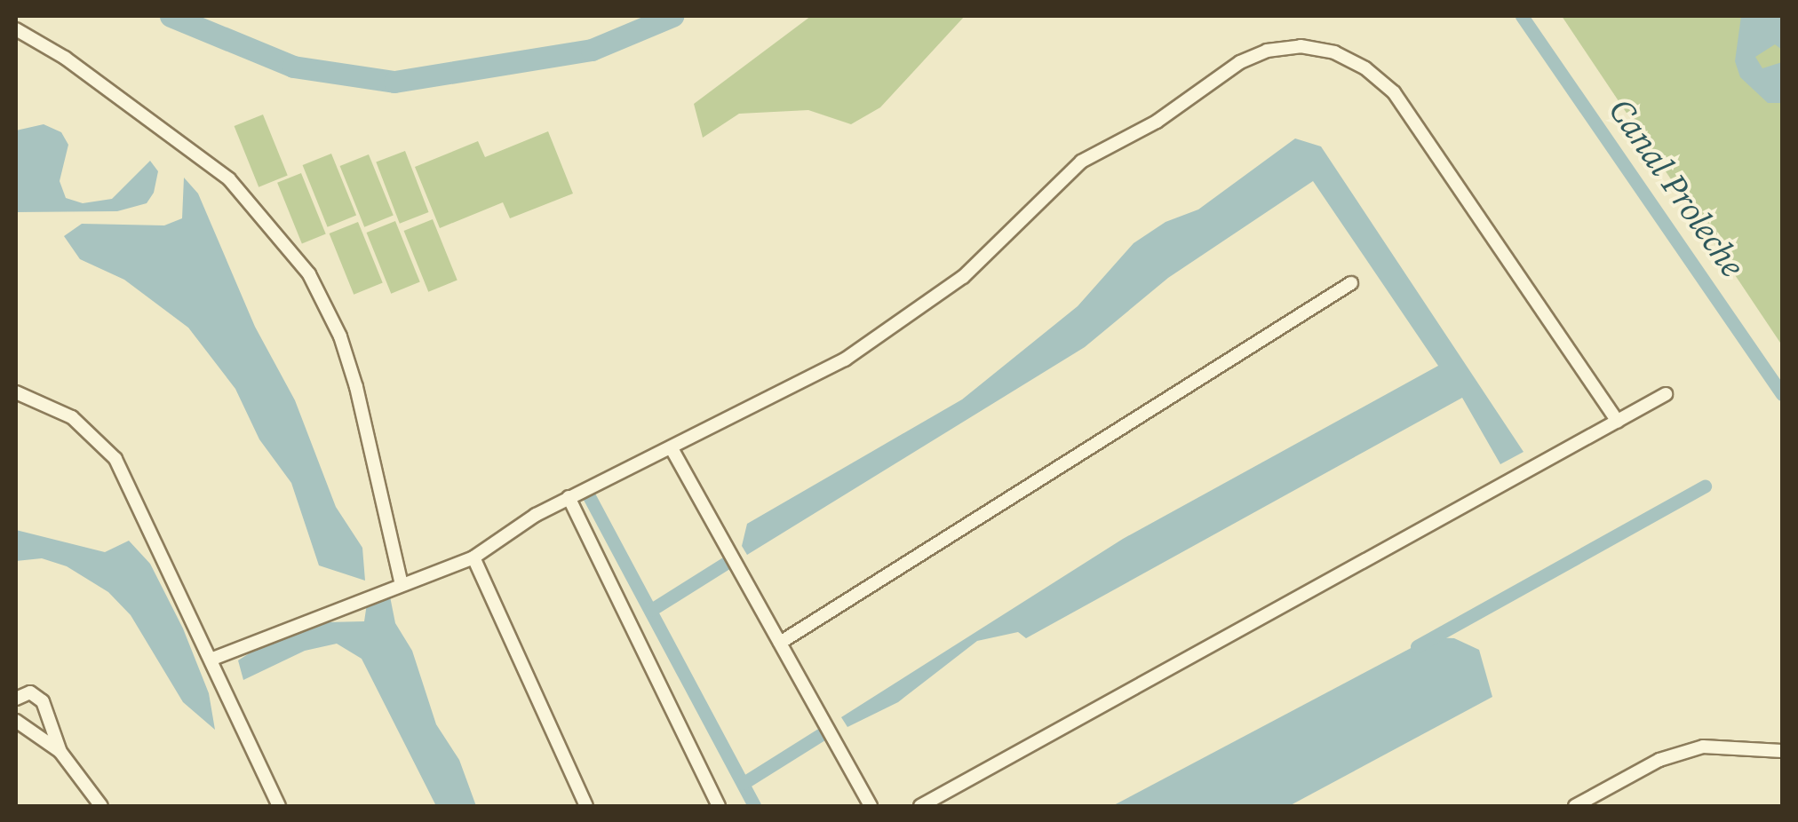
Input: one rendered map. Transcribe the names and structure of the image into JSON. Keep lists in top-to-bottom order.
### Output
{
  "water": ["Canal Proleche"]
}
